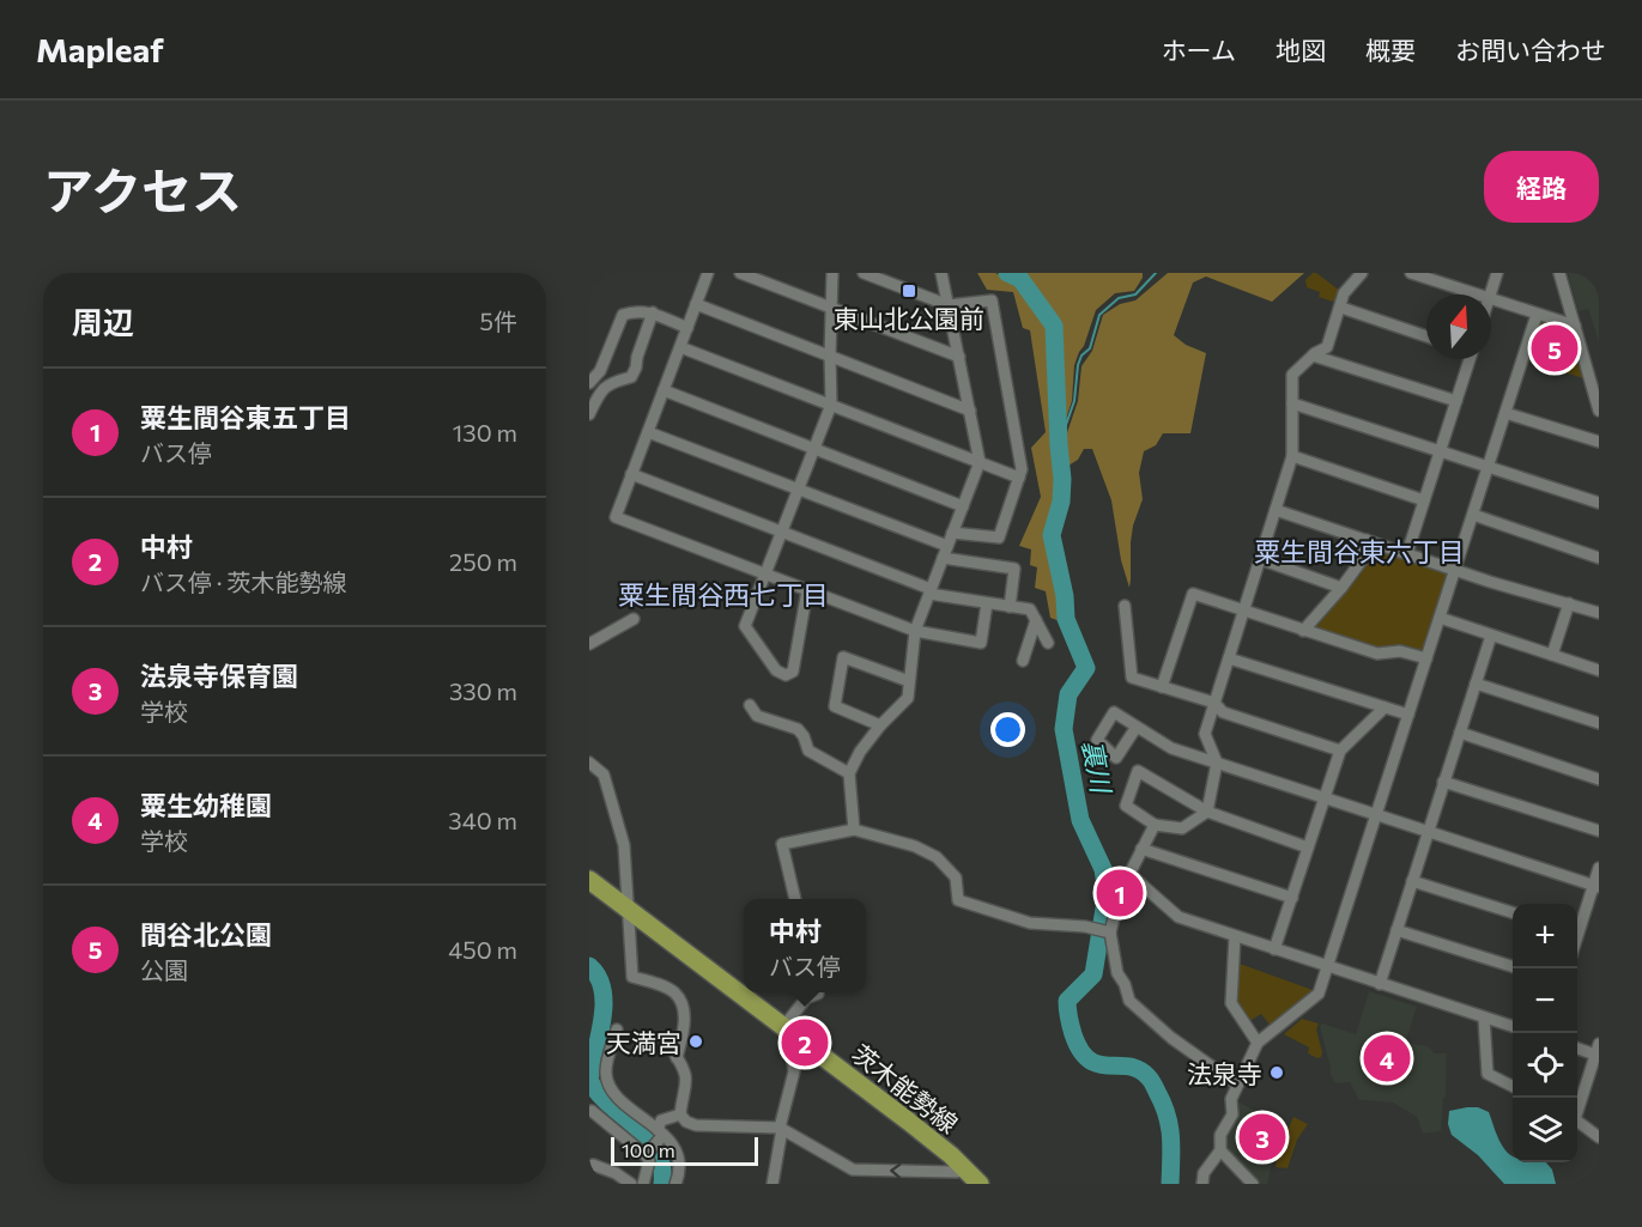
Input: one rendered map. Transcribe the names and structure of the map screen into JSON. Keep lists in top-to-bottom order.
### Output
{
  "streets": {
    "main road": ["茨木能勢線"]
  },
  "districts": ["粟生間谷東六丁目", "粟生間谷西七丁目"],
  "water": ["裏川"],
  "places": {
    "transit": ["東山北公園前"],
    "other": ["天満宮", "法泉寺"]
  },
  "scale_bar": "100 m",
  "north": "top",
  "page": {
    "header": "Mapleaf",
    "nav": [
      "ホーム",
      "地図",
      "概要",
      "お問い合わせ"
    ],
    "title": "アクセス",
    "buttons": "経路",
    "heading": ["周辺", "5件"],
    "pins": [
      "5",
      "1",
      "2",
      "4",
      "3"
    ],
    "list": [
      {
        "mark": "1",
        "name": "粟生間谷東五丁目",
        "note": "バス停",
        "value": "130 m"
      },
      {
        "mark": "2",
        "name": "中村",
        "note": "バス停 · 茨木能勢線",
        "value": "250 m"
      },
      {
        "mark": "3",
        "name": "法泉寺保育園",
        "note": "学校",
        "value": "330 m"
      },
      {
        "mark": "4",
        "name": "粟生幼稚園",
        "note": "学校",
        "value": "340 m"
      },
      {
        "mark": "5",
        "name": "間谷北公園",
        "note": "公園",
        "value": "450 m"
      }
    ],
    "popup": ["中村", "バス停"],
    "map_buttons": ["+", "−"],
    "scale": "100 m"
  }
}
